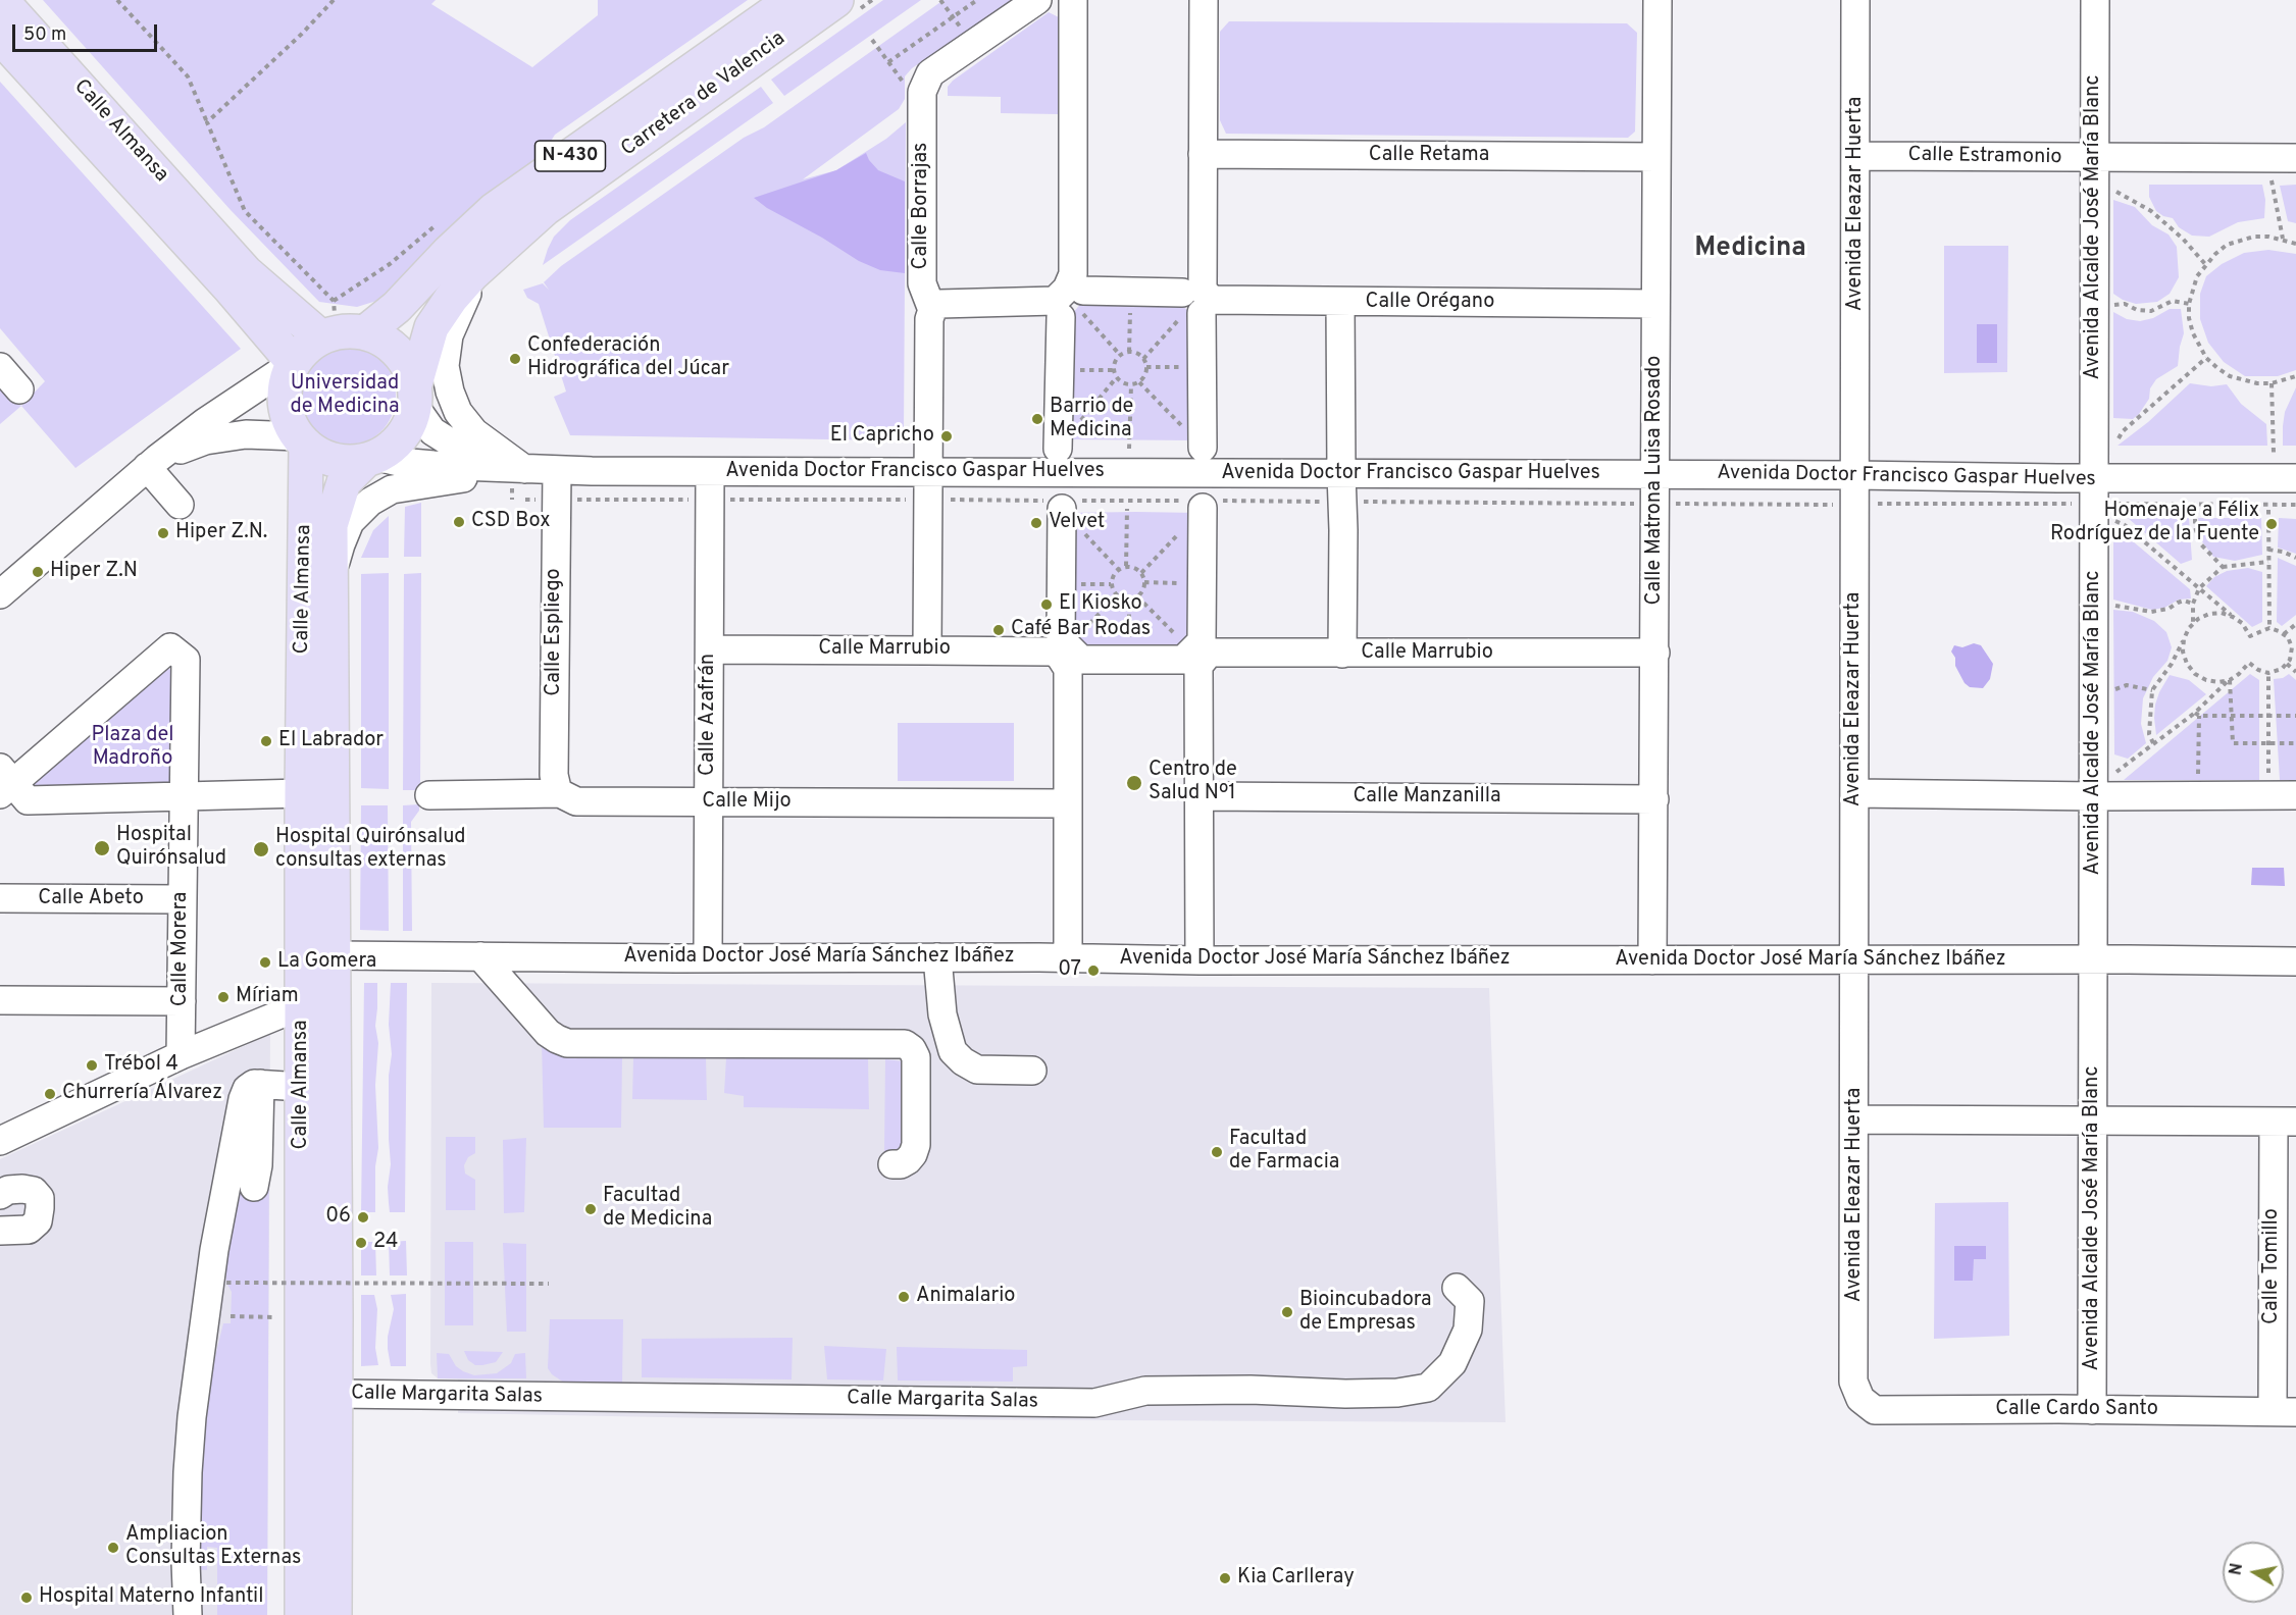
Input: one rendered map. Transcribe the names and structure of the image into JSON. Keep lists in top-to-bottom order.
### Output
{
  "streets": {
    "main road": ["Carretera de Valencia", "Calle Almansa", "N-430"],
    "street": [
      "Calle Retama",
      "Calle Estramonio",
      "Avenida Eleazar Huerta",
      "Calle Borrajas",
      "Avenida Alcalde José María Blanc",
      "Calle Orégano",
      "Avenida Doctor Francisco Gaspar Huelves",
      "Calle Matrona Luisa Rosado",
      "Calle Espliego",
      "Calle Marrubio",
      "Calle Azafrán",
      "Calle Manzanilla",
      "Calle Mijo",
      "Calle Abeto",
      "Calle Morera",
      "Avenida Doctor José María Sánchez Ibáñez",
      "Calle Tomillo",
      "Calle Margarita Salas",
      "Calle Cardo Santo"
    ]
  },
  "crossings": [
    ["Carretera de Valencia", "Calle Almansa"],
    ["Carretera de Valencia", "Avenida Doctor Francisco Gaspar Huelves"],
    ["Calle Almansa", "Avenida Doctor Francisco Gaspar Huelves"],
    ["Calle Almansa", "Avenida Doctor José María Sánchez Ibáñez"],
    ["Calle Almansa", "Calle Margarita Salas"],
    ["Calle Retama", "Calle Matrona Luisa Rosado"],
    ["Calle Estramonio", "Avenida Eleazar Huerta"],
    ["Calle Estramonio", "Avenida Alcalde José María Blanc"],
    ["Avenida Eleazar Huerta", "Avenida Doctor Francisco Gaspar Huelves"],
    ["Avenida Eleazar Huerta", "Avenida Doctor José María Sánchez Ibáñez"],
    ["Avenida Eleazar Huerta", "Calle Cardo Santo"],
    ["Calle Borrajas", "Calle Orégano"],
    ["Calle Borrajas", "Avenida Doctor Francisco Gaspar Huelves"],
    ["Calle Borrajas", "Calle Marrubio"],
    ["Avenida Alcalde José María Blanc", "Avenida Doctor Francisco Gaspar Huelves"],
    ["Avenida Alcalde José María Blanc", "Avenida Doctor José María Sánchez Ibáñez"],
    ["Avenida Alcalde José María Blanc", "Calle Cardo Santo"],
    ["Calle Orégano", "Calle Matrona Luisa Rosado"],
    ["Avenida Doctor Francisco Gaspar Huelves", "Calle Matrona Luisa Rosado"],
    ["Avenida Doctor Francisco Gaspar Huelves", "Calle Espliego"],
    ["Avenida Doctor Francisco Gaspar Huelves", "Calle Azafrán"],
    ["Calle Matrona Luisa Rosado", "Calle Marrubio"],
    ["Calle Matrona Luisa Rosado", "Calle Manzanilla"],
    ["Calle Matrona Luisa Rosado", "Avenida Doctor José María Sánchez Ibáñez"],
    ["Calle Espliego", "Calle Mijo"],
    ["Calle Marrubio", "Calle Azafrán"],
    ["Calle Azafrán", "Calle Mijo"],
    ["Calle Azafrán", "Avenida Doctor José María Sánchez Ibáñez"],
    ["Calle Abeto", "Calle Morera"],
    ["Calle Tomillo", "Calle Cardo Santo"]
  ],
  "districts": ["Medicina"],
  "parks": ["Universidad de Medicina", "Plaza del Madroño"],
  "places": [
    "Confederación Hidrográfica del Júcar",
    "Barrio de Medicina",
    "El Capricho",
    "CSD Box",
    "Velvet",
    "Homenaje a Félix Rodríguez de la Fuente",
    "Hiper Z.N.",
    "Hiper Z.N",
    "El Kiosko",
    "Café Bar Rodas",
    "El Labrador",
    "Centro de Salud Nº1",
    "Hospital Quirónsalud",
    "Hospital Quirónsalud consultas externas",
    "La Gomera",
    "07",
    "Míriam",
    "Trébol 4",
    "Churrería Álvarez",
    "Facultad de Farmacia",
    "Facultad de Medicina",
    "06",
    "24",
    "Animalario",
    "Bioincubadora de Empresas",
    "Ampliacion Consultas Externas",
    "Kia Carlleray",
    "Hospital Materno Infantil"
  ],
  "scale_bar": "50 m",
  "north": "left"
}
